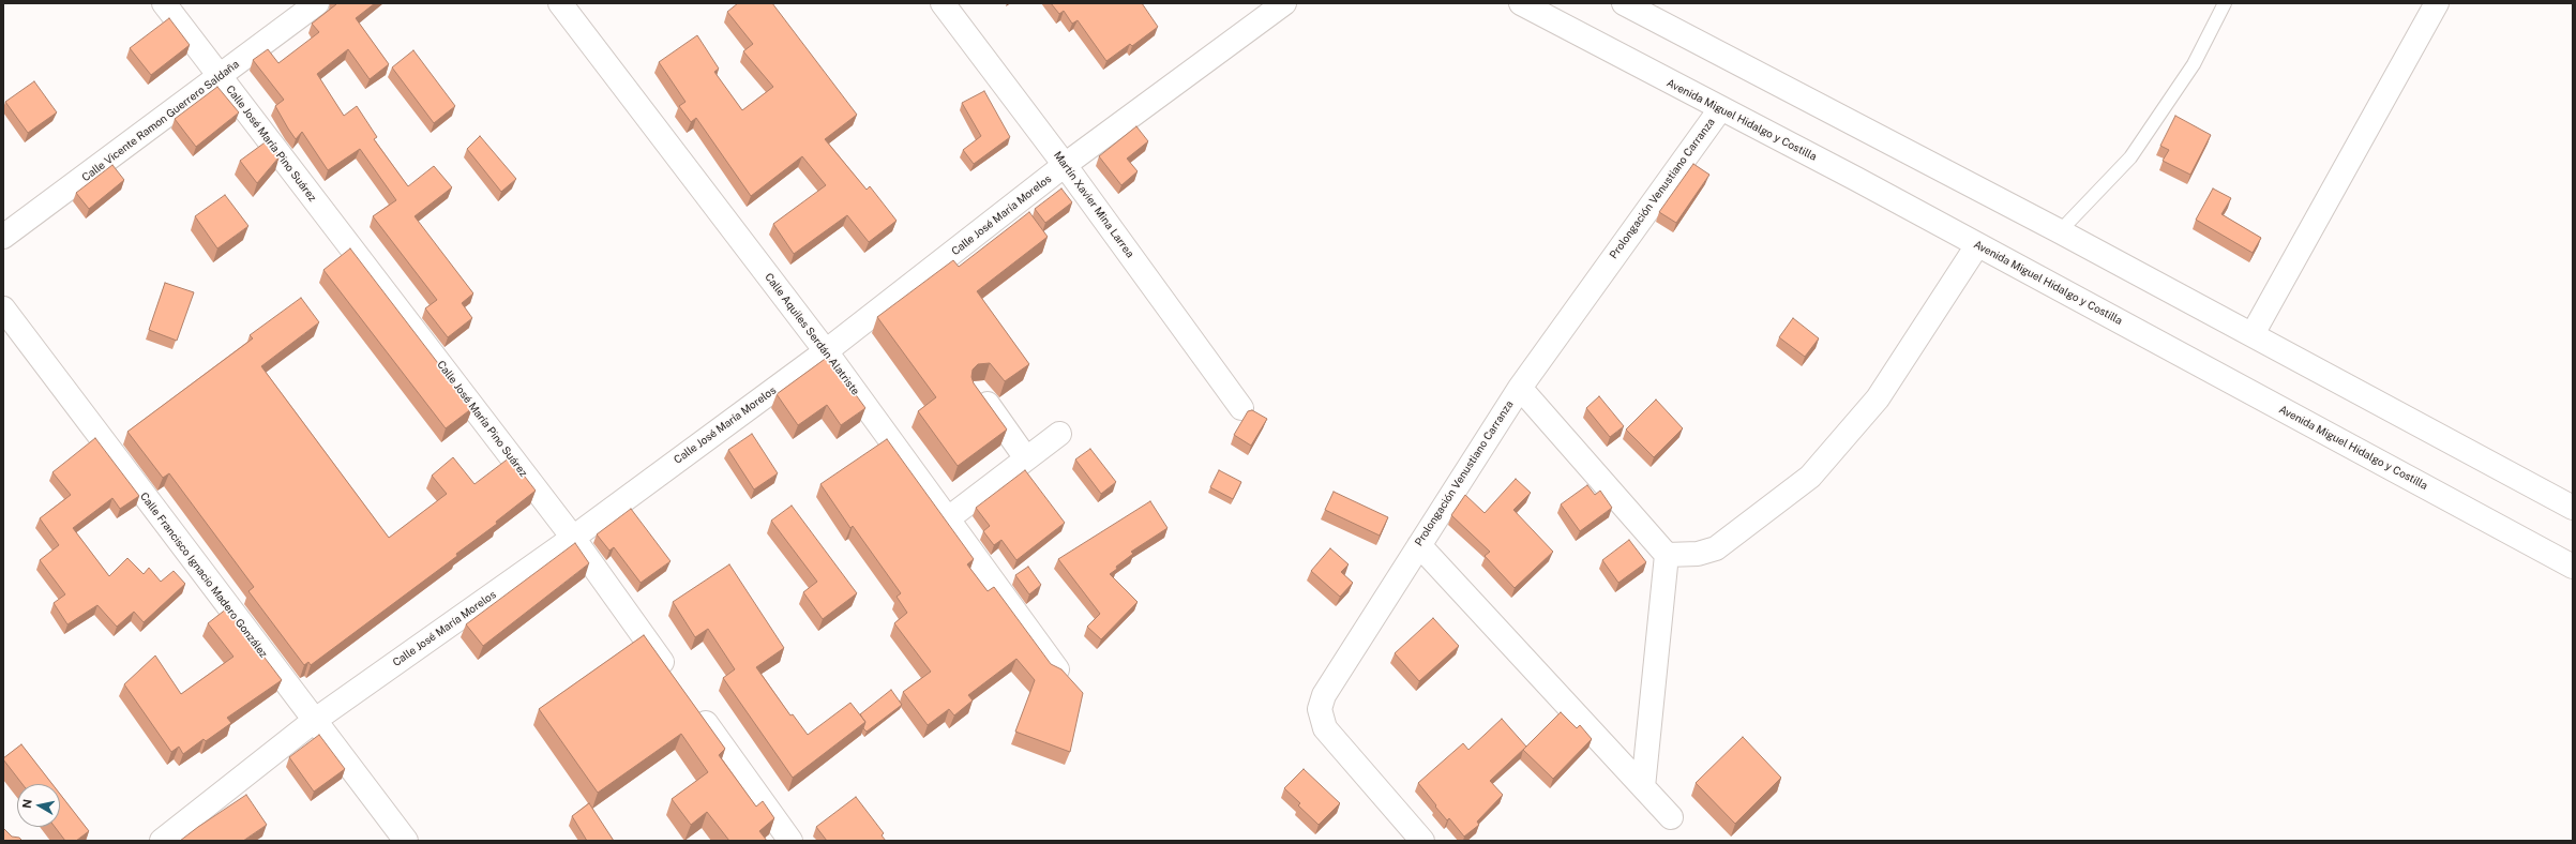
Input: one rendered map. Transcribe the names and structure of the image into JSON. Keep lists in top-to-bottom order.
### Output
{
  "streets": {
    "street": [
      "Avenida Miguel Hidalgo y Costilla",
      "Calle Vicente Ramon Guerrero Saldaña",
      "Calle José María Pino Suárez",
      "Prolongación Venustiano Carranza",
      "Martín Xavier Mina Larrea",
      "Calle José María Morelos",
      "Calle Aquiles Serdán Alatriste",
      "Calle Francisco Ignacio Madero González"
    ]
  },
  "crossings": [
    ["Avenida Miguel Hidalgo y Costilla", "Prolongación Venustiano Carranza"],
    ["Calle Vicente Ramon Guerrero Saldaña", "Calle José María Pino Suárez"],
    ["Calle José María Pino Suárez", "Calle José María Morelos"],
    ["Martín Xavier Mina Larrea", "Calle José María Morelos"],
    ["Calle José María Morelos", "Calle Aquiles Serdán Alatriste"],
    ["Calle José María Morelos", "Calle Francisco Ignacio Madero González"]
  ],
  "north": "left"
}
